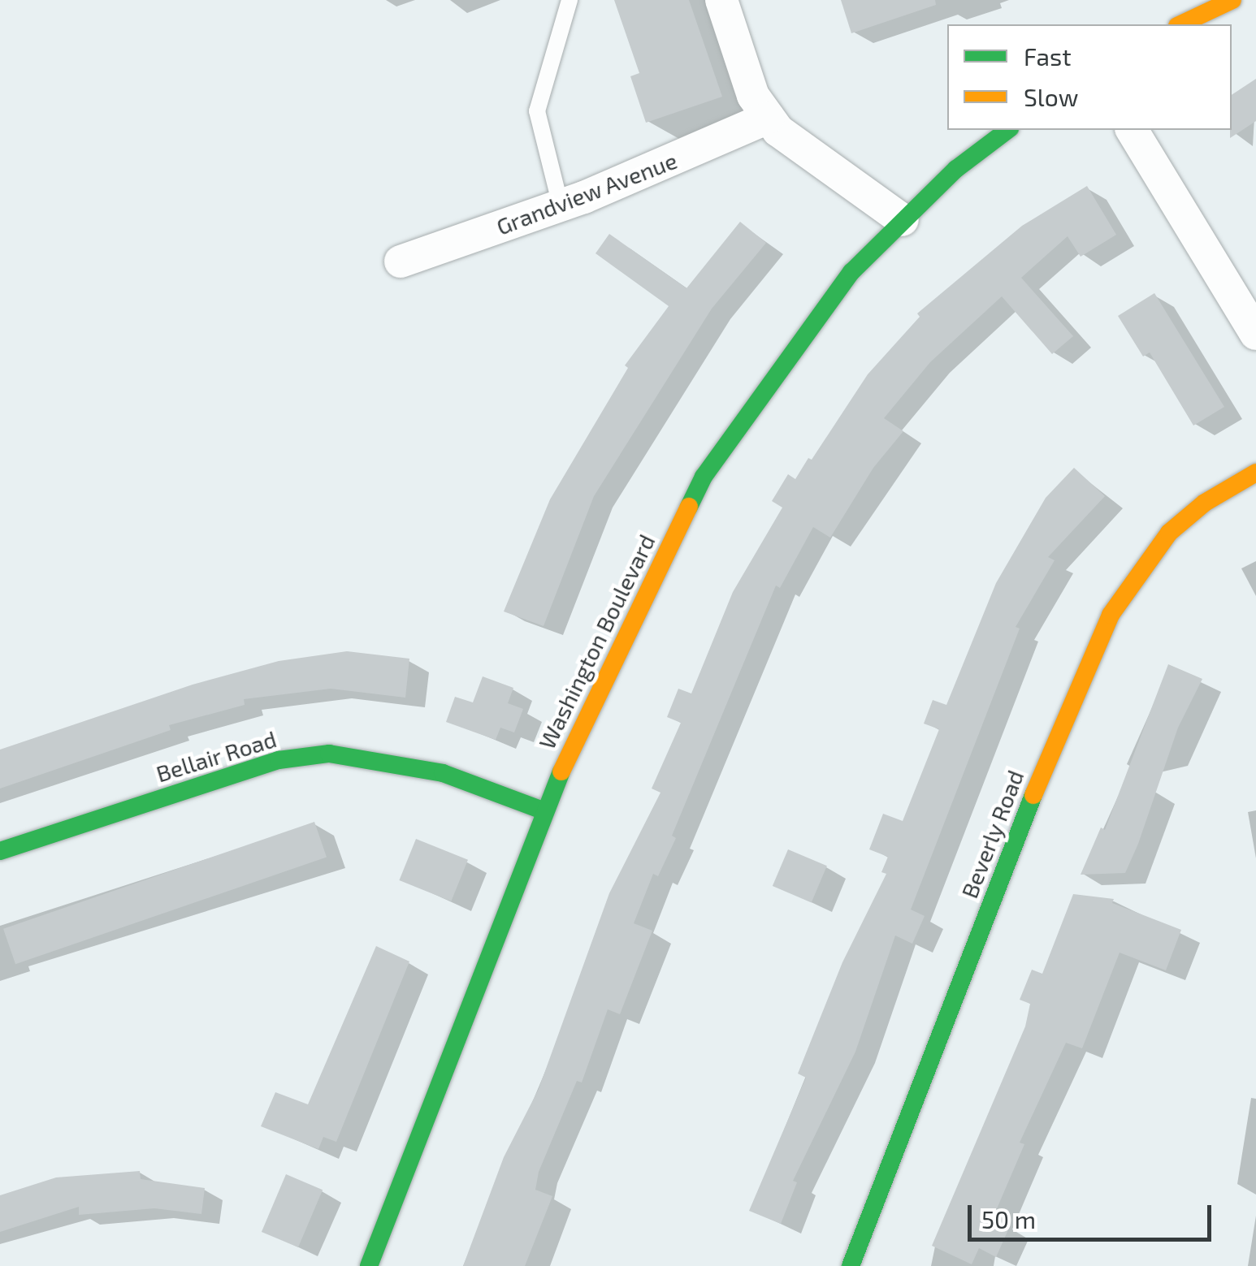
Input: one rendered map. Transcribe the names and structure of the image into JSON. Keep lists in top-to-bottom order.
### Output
{
  "streets": {
    "street": [
      "Grandview Avenue",
      "Washington Boulevard",
      "Bellair Road",
      "Beverly Road"
    ]
  },
  "crossings": [
    ["Washington Boulevard", "Bellair Road"]
  ],
  "legend": ["Fast", "Slow"],
  "scale_bar": "50 m"
}
